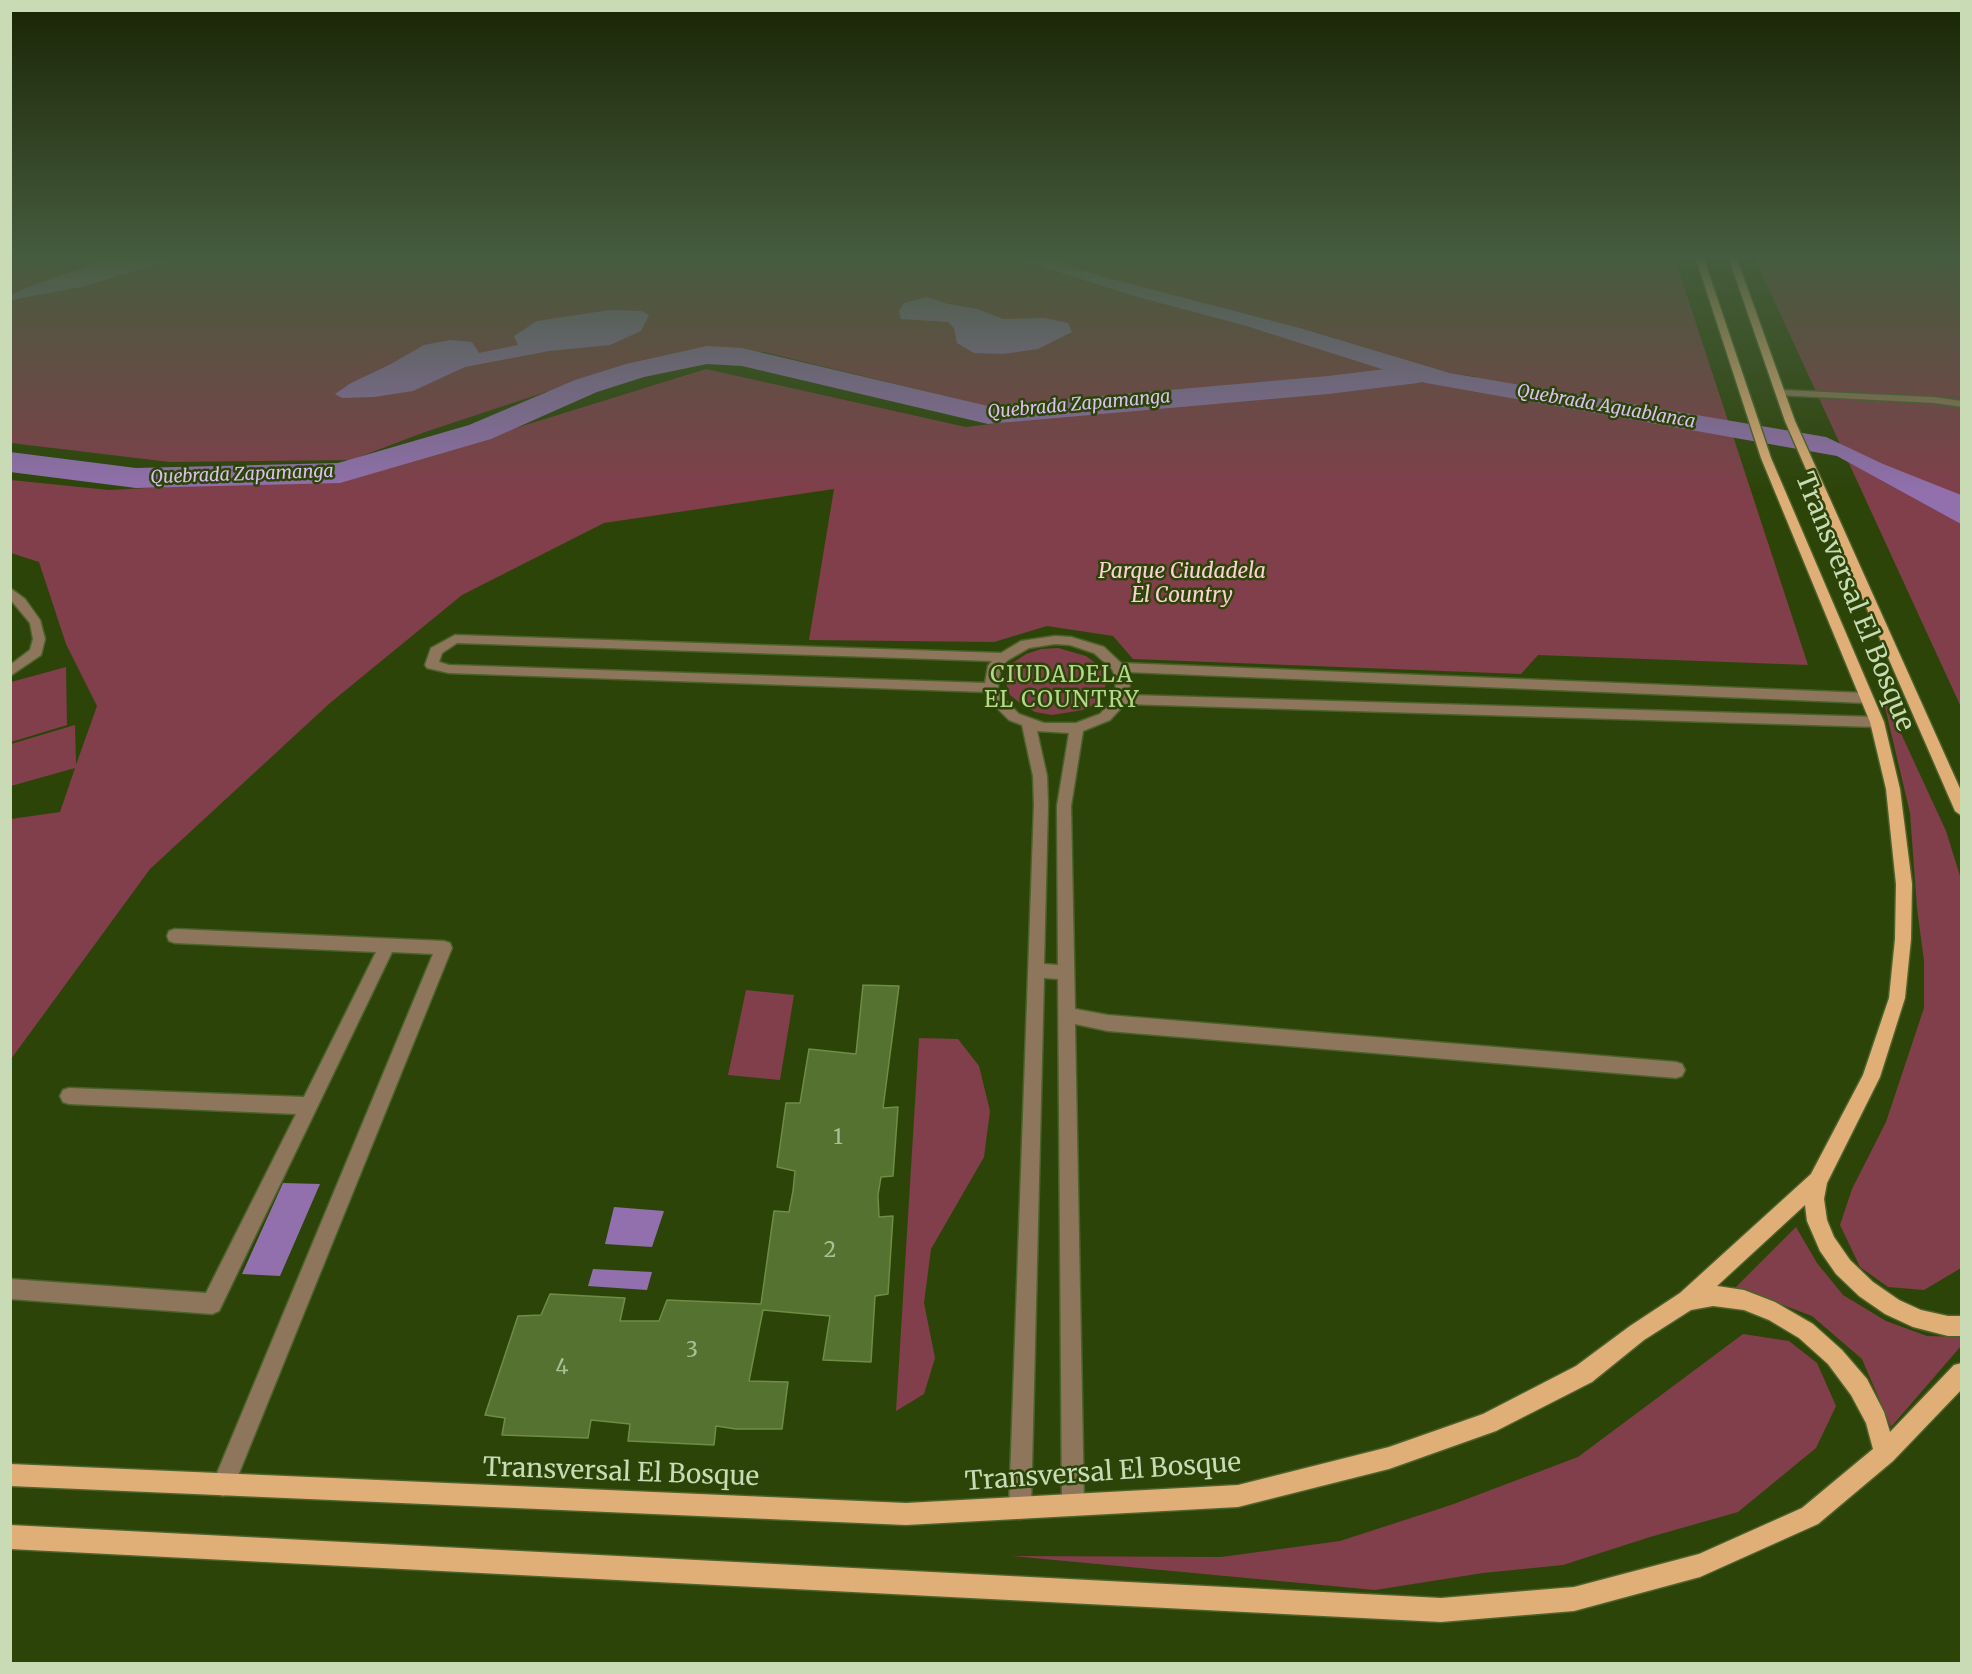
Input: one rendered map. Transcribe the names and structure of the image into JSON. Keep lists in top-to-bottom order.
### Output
{
  "streets": {
    "main road": ["Transversal El Bosque"]
  },
  "districts": ["CIUDADELA EL COUNTRY"],
  "water": ["Quebrada Zapamanga", "Quebrada Aguablanca"],
  "parks": ["Parque Ciudadela El Country"],
  "house_numbers": [
    "1",
    "2",
    "3",
    "4"
  ]
}
